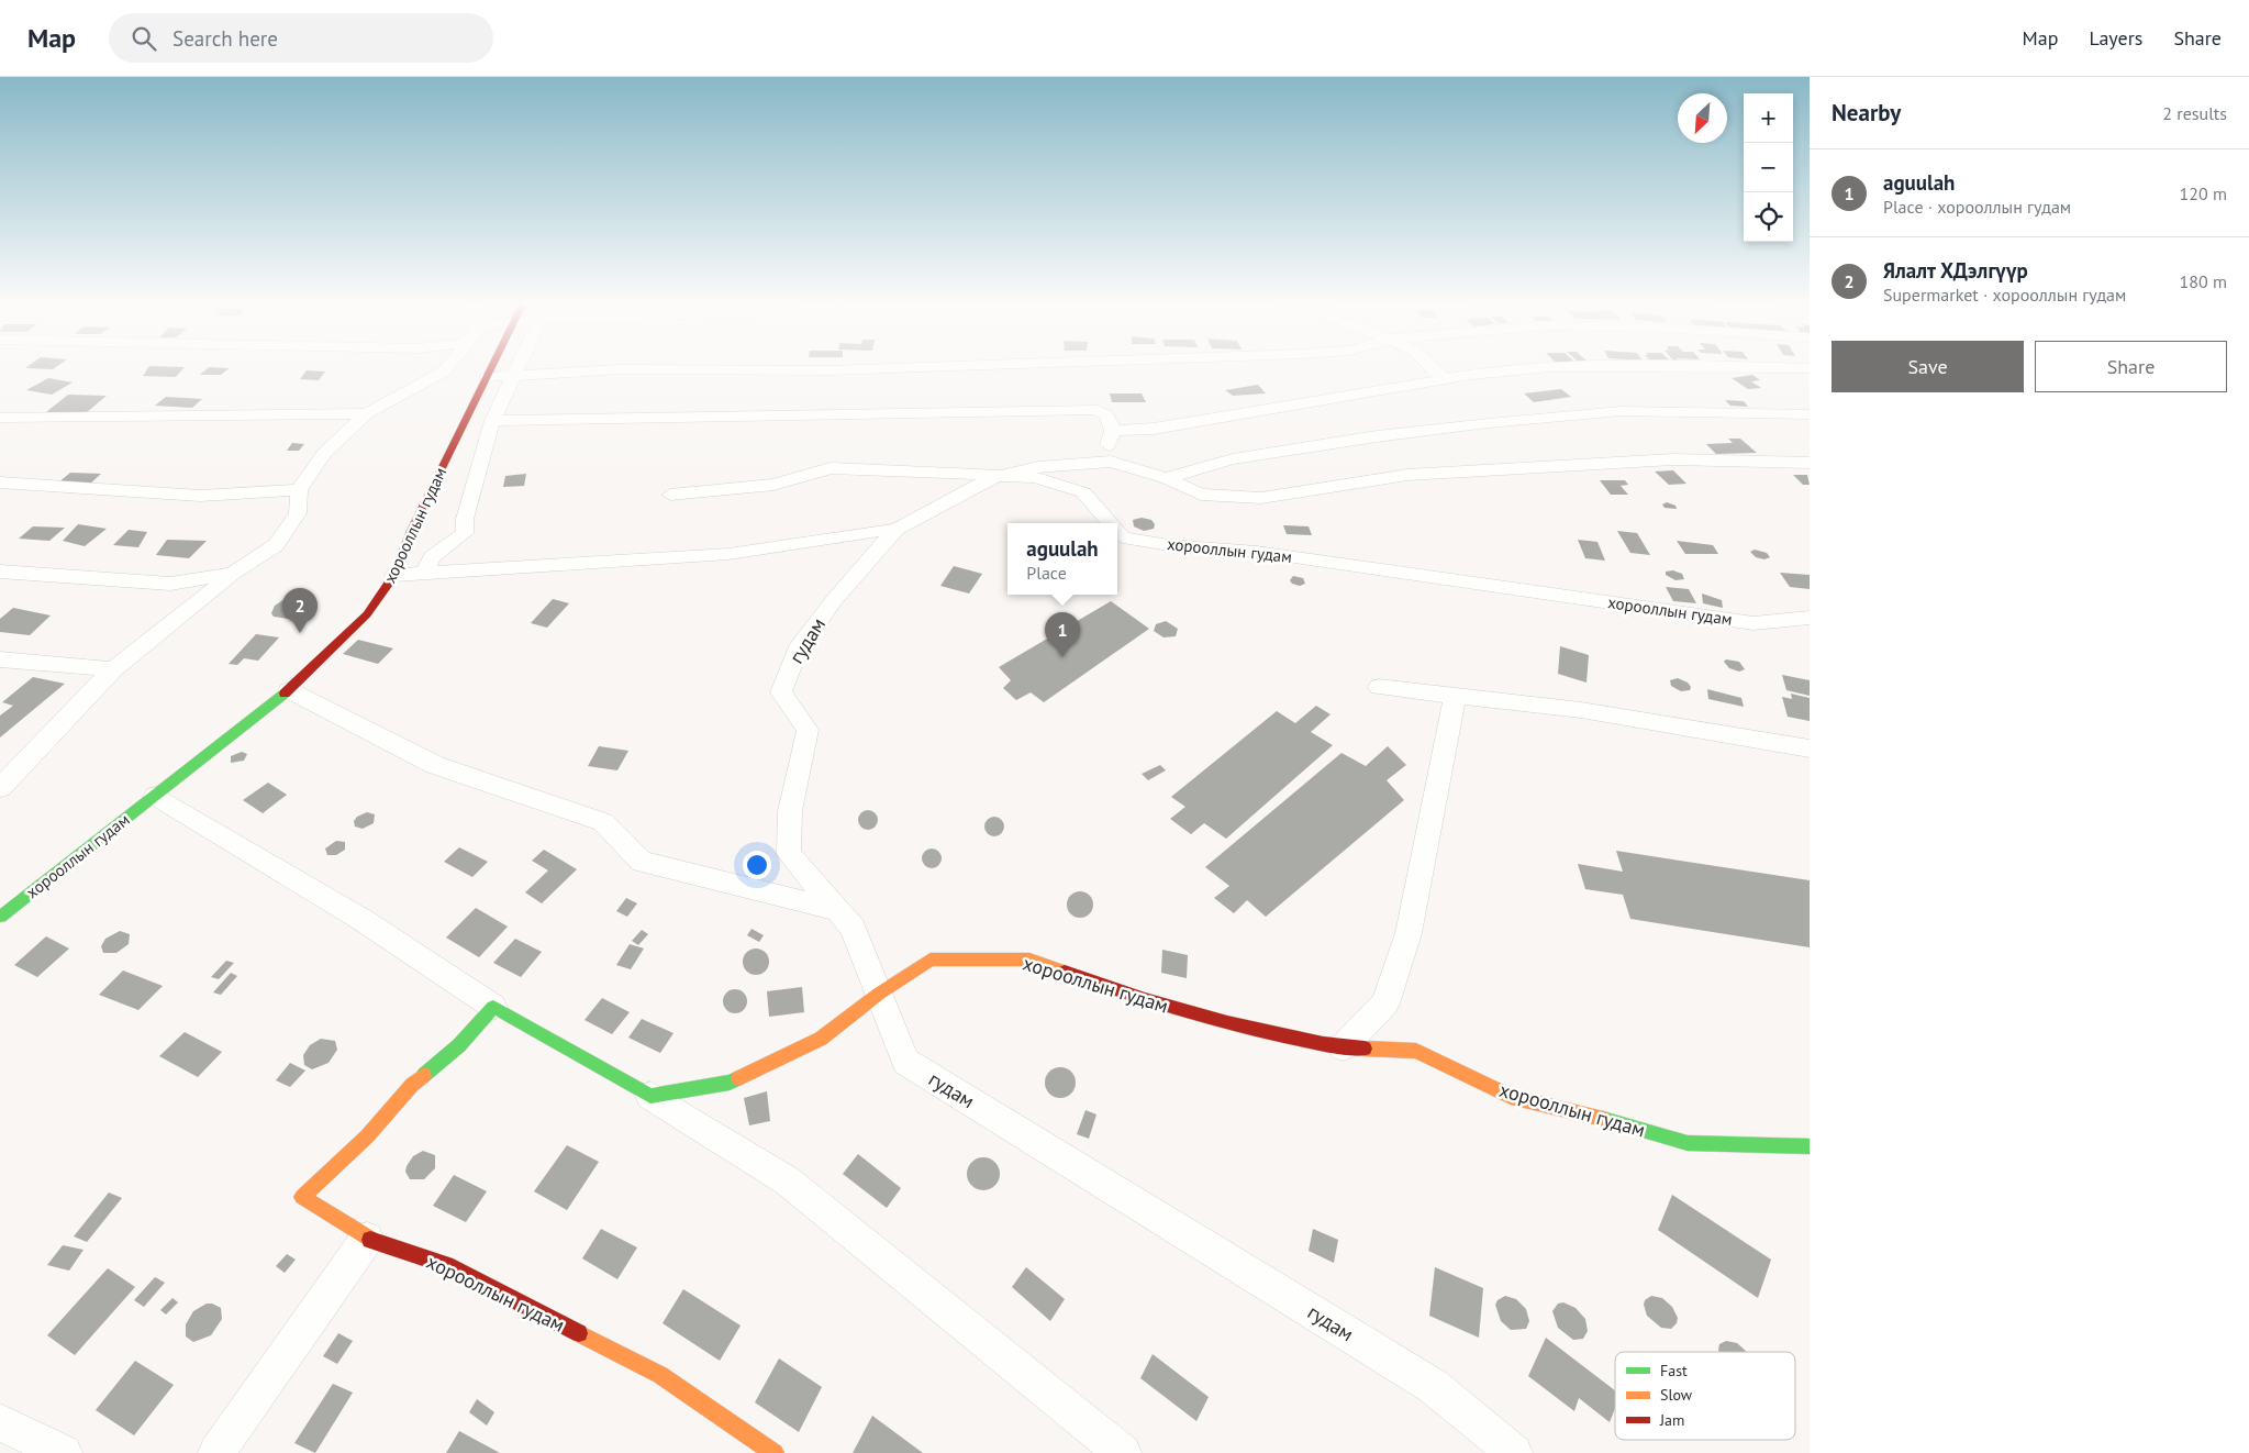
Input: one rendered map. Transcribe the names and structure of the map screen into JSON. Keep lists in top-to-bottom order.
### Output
{
  "streets": {
    "street": ["хорооллын гудам", "гудам"]
  },
  "crossings": [
    ["хорооллын гудам", "гудам"]
  ],
  "legend": ["Fast", "Slow", "Jam"],
  "north": "bottom left",
  "page": {
    "header": "Map",
    "search": "Search here",
    "nav": ["Map", "Layers", "Share"],
    "heading": ["Nearby", "2 results"],
    "map_buttons": ["+", "−"],
    "list": [
      {
        "mark": "1",
        "name": "aguulah",
        "note": "Place · хорооллын гудам",
        "value": "120 m"
      },
      {
        "mark": "2",
        "name": "Ялалт ХДэлгүүр",
        "note": "Supermarket · хорооллын гудам",
        "value": "180 m"
      }
    ],
    "buttons": ["Save", "Share"],
    "popup": ["aguulah", "Place"],
    "pins": ["2", "1"]
  }
}
